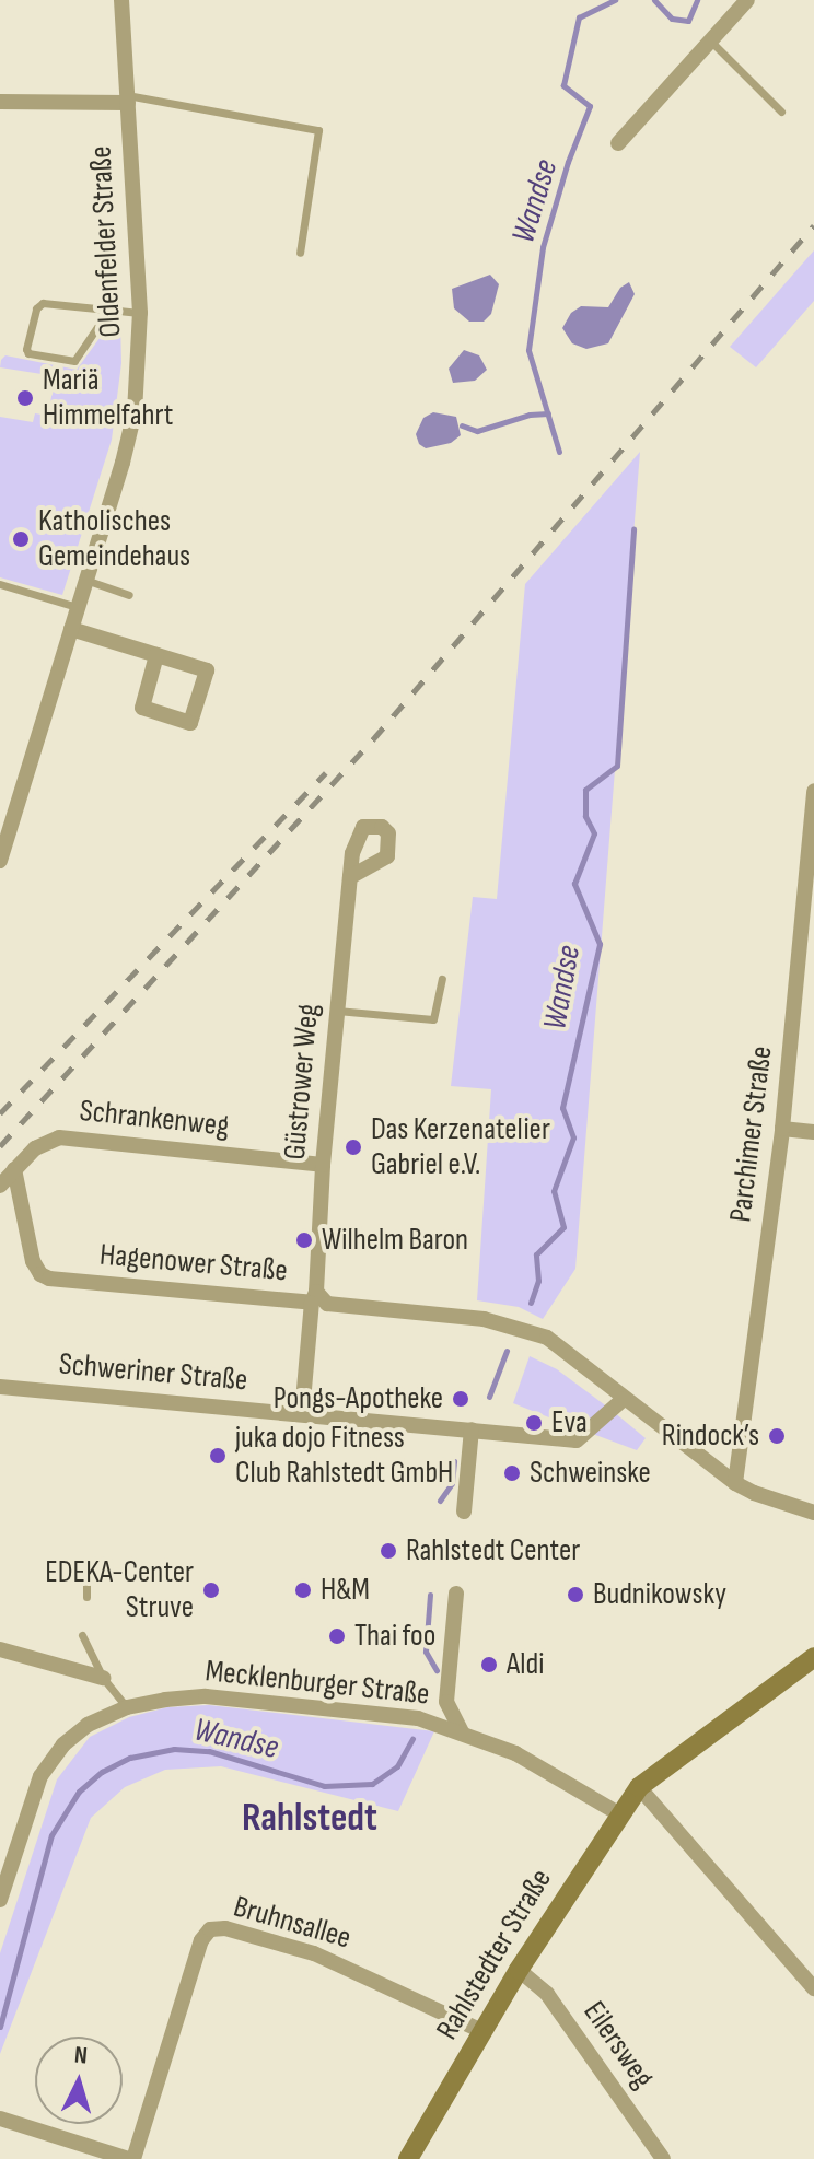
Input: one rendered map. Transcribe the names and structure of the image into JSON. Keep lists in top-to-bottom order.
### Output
{
  "streets": {
    "main road": ["Rahlstedter Straße"],
    "street": [
      "Oldenfelder Straße",
      "Güstrower Weg",
      "Schrankenweg",
      "Parchimer Straße",
      "Hagenower Straße",
      "Schweriner Straße",
      "Mecklenburger Straße",
      "Bruhnsallee",
      "Eilersweg"
    ]
  },
  "crossings": [
    ["Güstrower Weg", "Schrankenweg"],
    ["Güstrower Weg", "Hagenower Straße"],
    ["Schrankenweg", "Hagenower Straße"],
    ["Hagenower Straße", "Schweriner Straße"],
    ["Mecklenburger Straße", "Rahlstedter Straße"],
    ["Bruhnsallee", "Rahlstedter Straße"],
    ["Rahlstedter Straße", "Eilersweg"]
  ],
  "districts": ["Rahlstedt"],
  "water": ["Wandse"],
  "places": [
    "Mariä Himmelfahrt",
    "Katholisches Gemeindehaus",
    "Das Kerzenatelier Gabriel e.V.",
    "Wilhelm Baron",
    "Pongs-Apotheke",
    "Eva",
    "Rindock’s",
    "juka dojo Fitness Club Rahlstedt GmbH",
    "Schweinske",
    "Rahlstedt Center",
    "EDEKA-Center Struve",
    "H&M",
    "Budnikowsky",
    "Thai foo",
    "Aldi"
  ],
  "north": "top"
}
